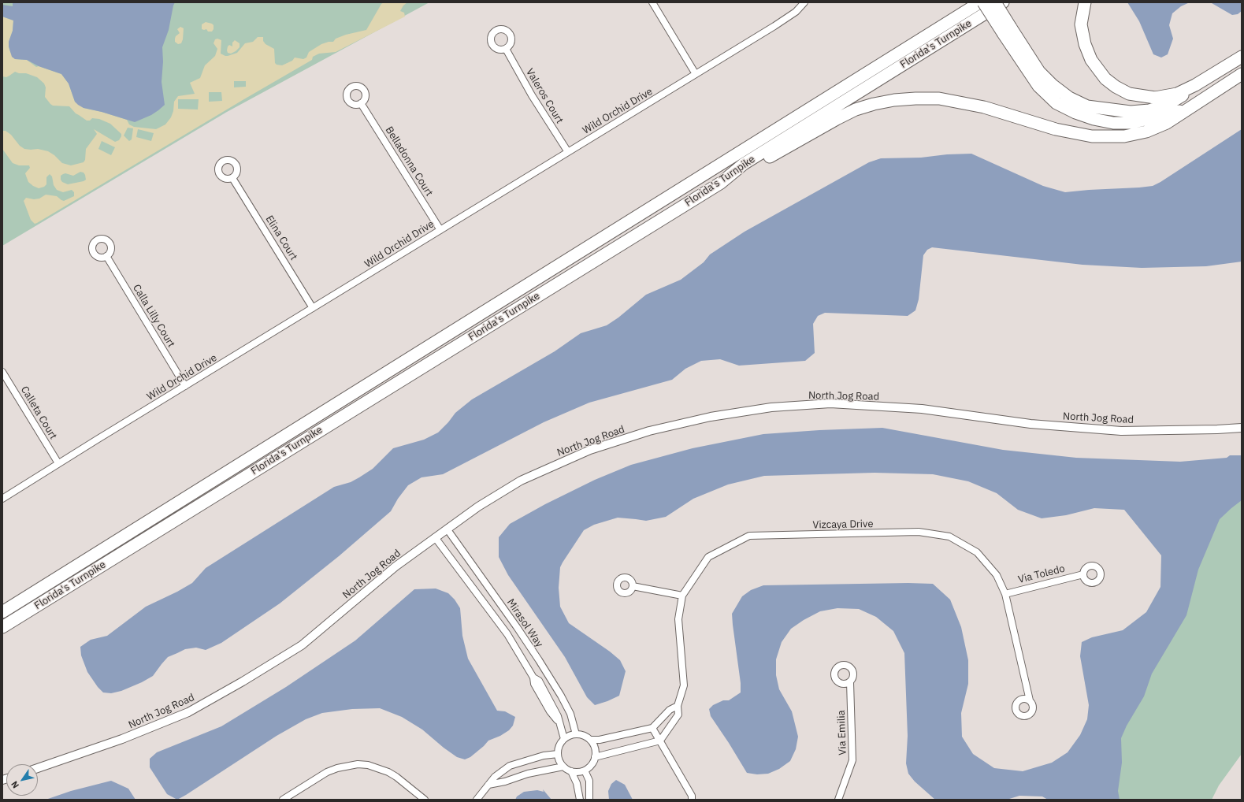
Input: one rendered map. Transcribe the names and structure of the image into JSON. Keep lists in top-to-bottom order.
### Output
{
  "streets": {
    "highway": ["Florida's Turnpike"],
    "street": [
      "Valeros Court",
      "Wild Orchid Drive",
      "Belladonna Court",
      "Elina Court",
      "Calla Lilly Court",
      "North Jog Road",
      "Calleta Court",
      "Vizcaya Drive",
      "Via Toledo",
      "Mirasol Way",
      "Via Emilia"
    ]
  },
  "crossings": [
    ["Valeros Court", "Wild Orchid Drive"],
    ["Wild Orchid Drive", "Belladonna Court"],
    ["Wild Orchid Drive", "Elina Court"],
    ["Wild Orchid Drive", "Calla Lilly Court"],
    ["Wild Orchid Drive", "Calleta Court"],
    ["North Jog Road", "Mirasol Way"],
    ["Vizcaya Drive", "Via Toledo"]
  ],
  "north": "bottom left"
}
